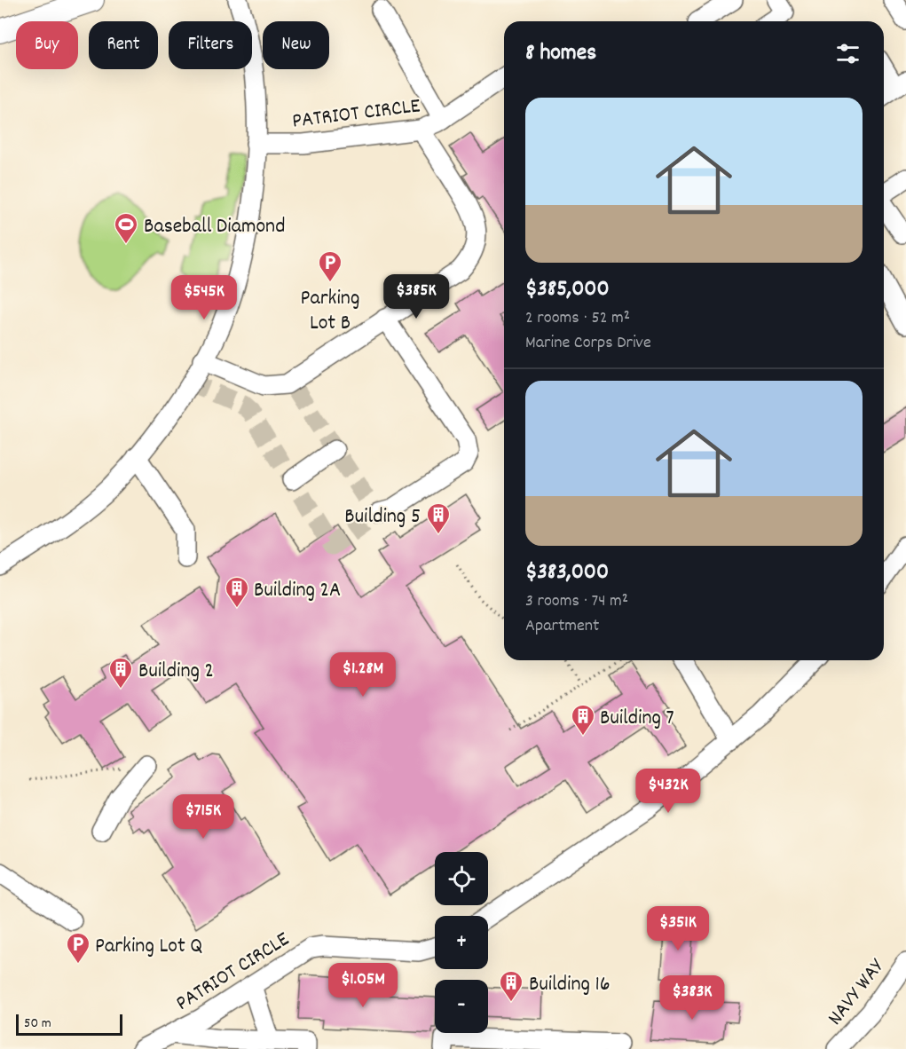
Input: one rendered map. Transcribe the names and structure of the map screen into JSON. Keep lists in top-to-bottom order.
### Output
{
  "streets": {
    "street": ["PATRIOT CIRCLE", "NAVY WAY"]
  },
  "places": {
    "sports": ["Baseball Diamond"],
    "parking": ["Parking Lot B", "Parking Lot Q"],
    "building": [
      "Building 5",
      "Building 2A",
      "Building 2",
      "Building 7",
      "Building 16"
    ]
  },
  "scale_bar": "50 m",
  "page": {
    "chip": [
      "Buy",
      "Rent",
      "Filters",
      "New"
    ],
    "heading": "8 homes",
    "list": [
      {
        "name": "$385,000",
        "note": "2 rooms · 52 m² · Marine Corps Drive"
      },
      {
        "name": "$383,000",
        "note": "3 rooms · 74 m² · Apartment"
      }
    ],
    "price": [
      "$385K",
      "$545K",
      "$1.28M",
      "$432K",
      "$715K",
      "$351K",
      "$1.05M",
      "$383K"
    ],
    "map_buttons": ["+", "−"],
    "scale": "50 m"
  }
}
